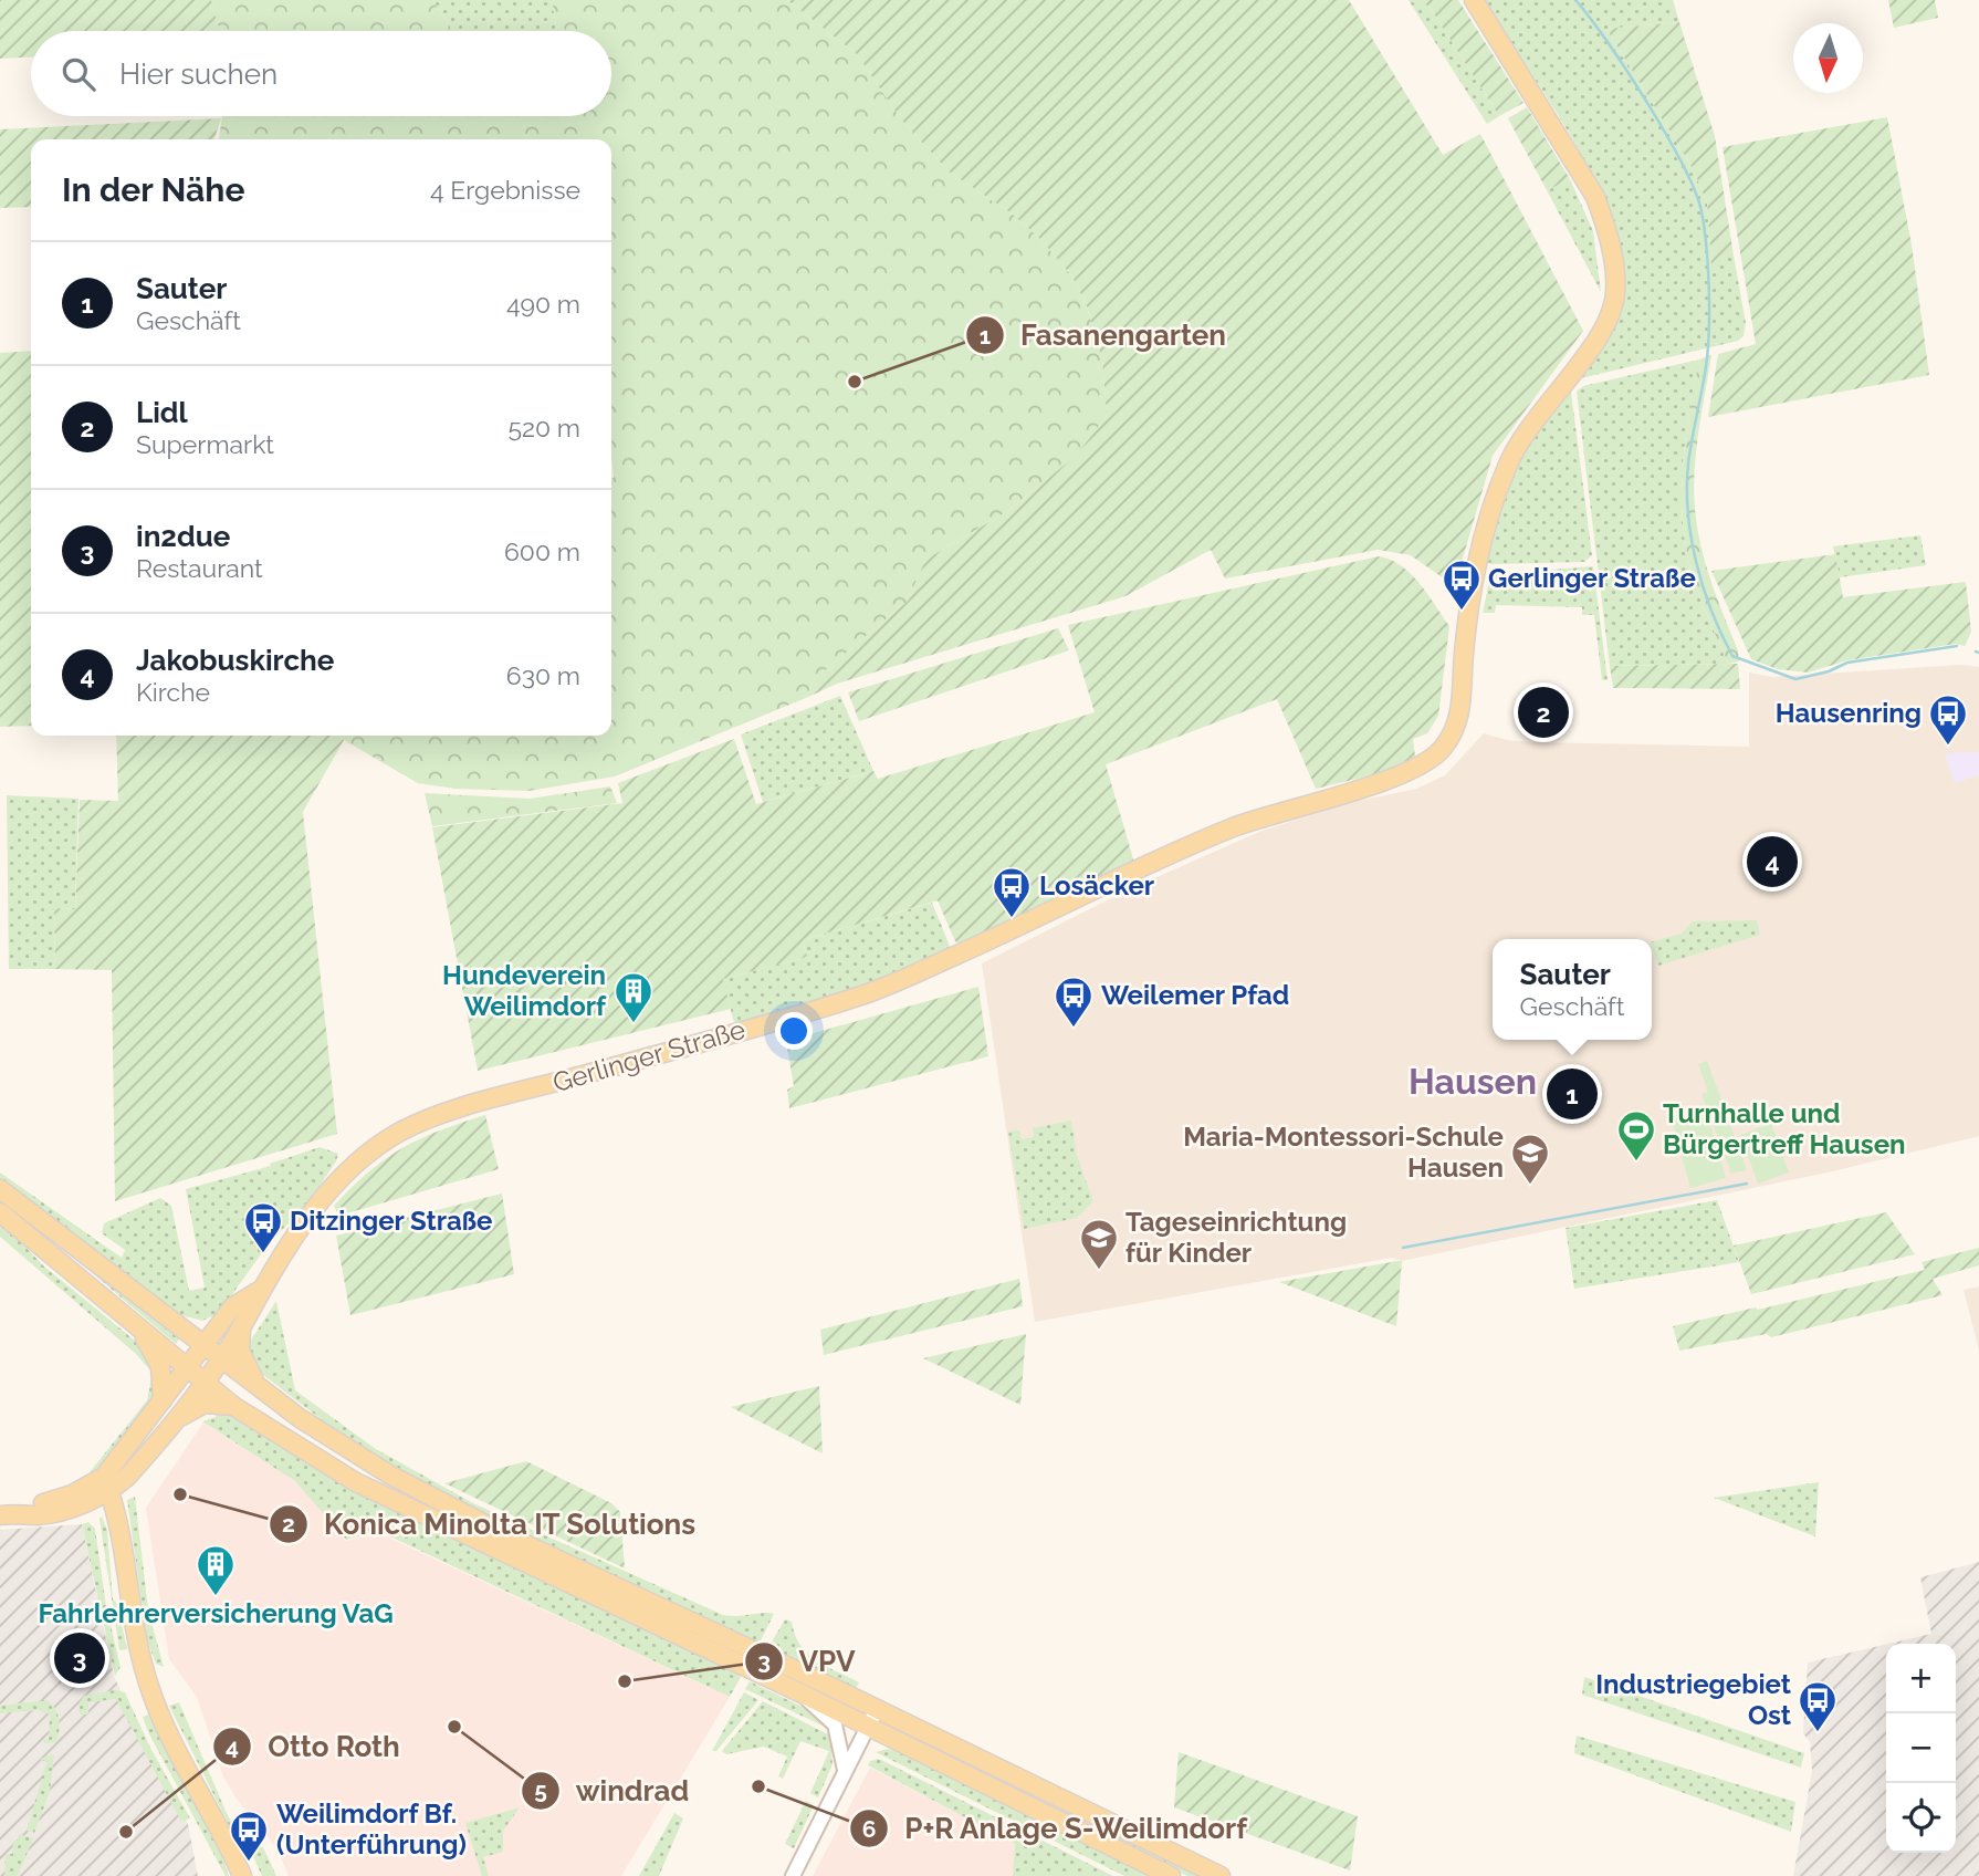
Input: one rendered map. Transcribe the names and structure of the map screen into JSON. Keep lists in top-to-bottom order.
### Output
{
  "streets": {
    "main road": ["Gerlinger Straße"]
  },
  "districts": ["Hausen"],
  "places": {
    "other": [
      "Fasanengarten",
      "Konica Minolta IT Solutions",
      "VPV",
      "windrad",
      "P+R Anlage S-Weilimdorf",
      "Otto Roth"
    ],
    "bus stop": [
      "Gerlinger Straße",
      "Hausenring",
      "Losäcker",
      "Weilemer Pfad",
      "Ditzinger Straße",
      "Industriegebiet Ost",
      "Weilimdorf Bf. (Unterführung)"
    ],
    "building": ["Hundeverein Weilimdorf", "Fahrlehrerversicherung VaG"],
    "sports": ["Turnhalle und Bürgertreff Hausen"],
    "school or university": ["Maria-Montessori-Schule Hausen", "Tageseinrichtung für Kinder"]
  },
  "north": "bottom",
  "page": {
    "search": "Hier suchen",
    "heading": ["In der Nähe", "4 Ergebnisse"],
    "list": [
      {
        "mark": "1",
        "name": "Sauter",
        "note": "Geschäft",
        "value": "490 m"
      },
      {
        "mark": "2",
        "name": "Lidl",
        "note": "Supermarkt",
        "value": "520 m"
      },
      {
        "mark": "3",
        "name": "in2due",
        "note": "Restaurant",
        "value": "600 m"
      },
      {
        "mark": "4",
        "name": "Jakobuskirche",
        "note": "Kirche",
        "value": "630 m"
      }
    ],
    "pins": [
      "2",
      "4",
      "1",
      "3"
    ],
    "popup": ["Sauter", "Geschäft"],
    "map_buttons": ["+", "−"]
  }
}
